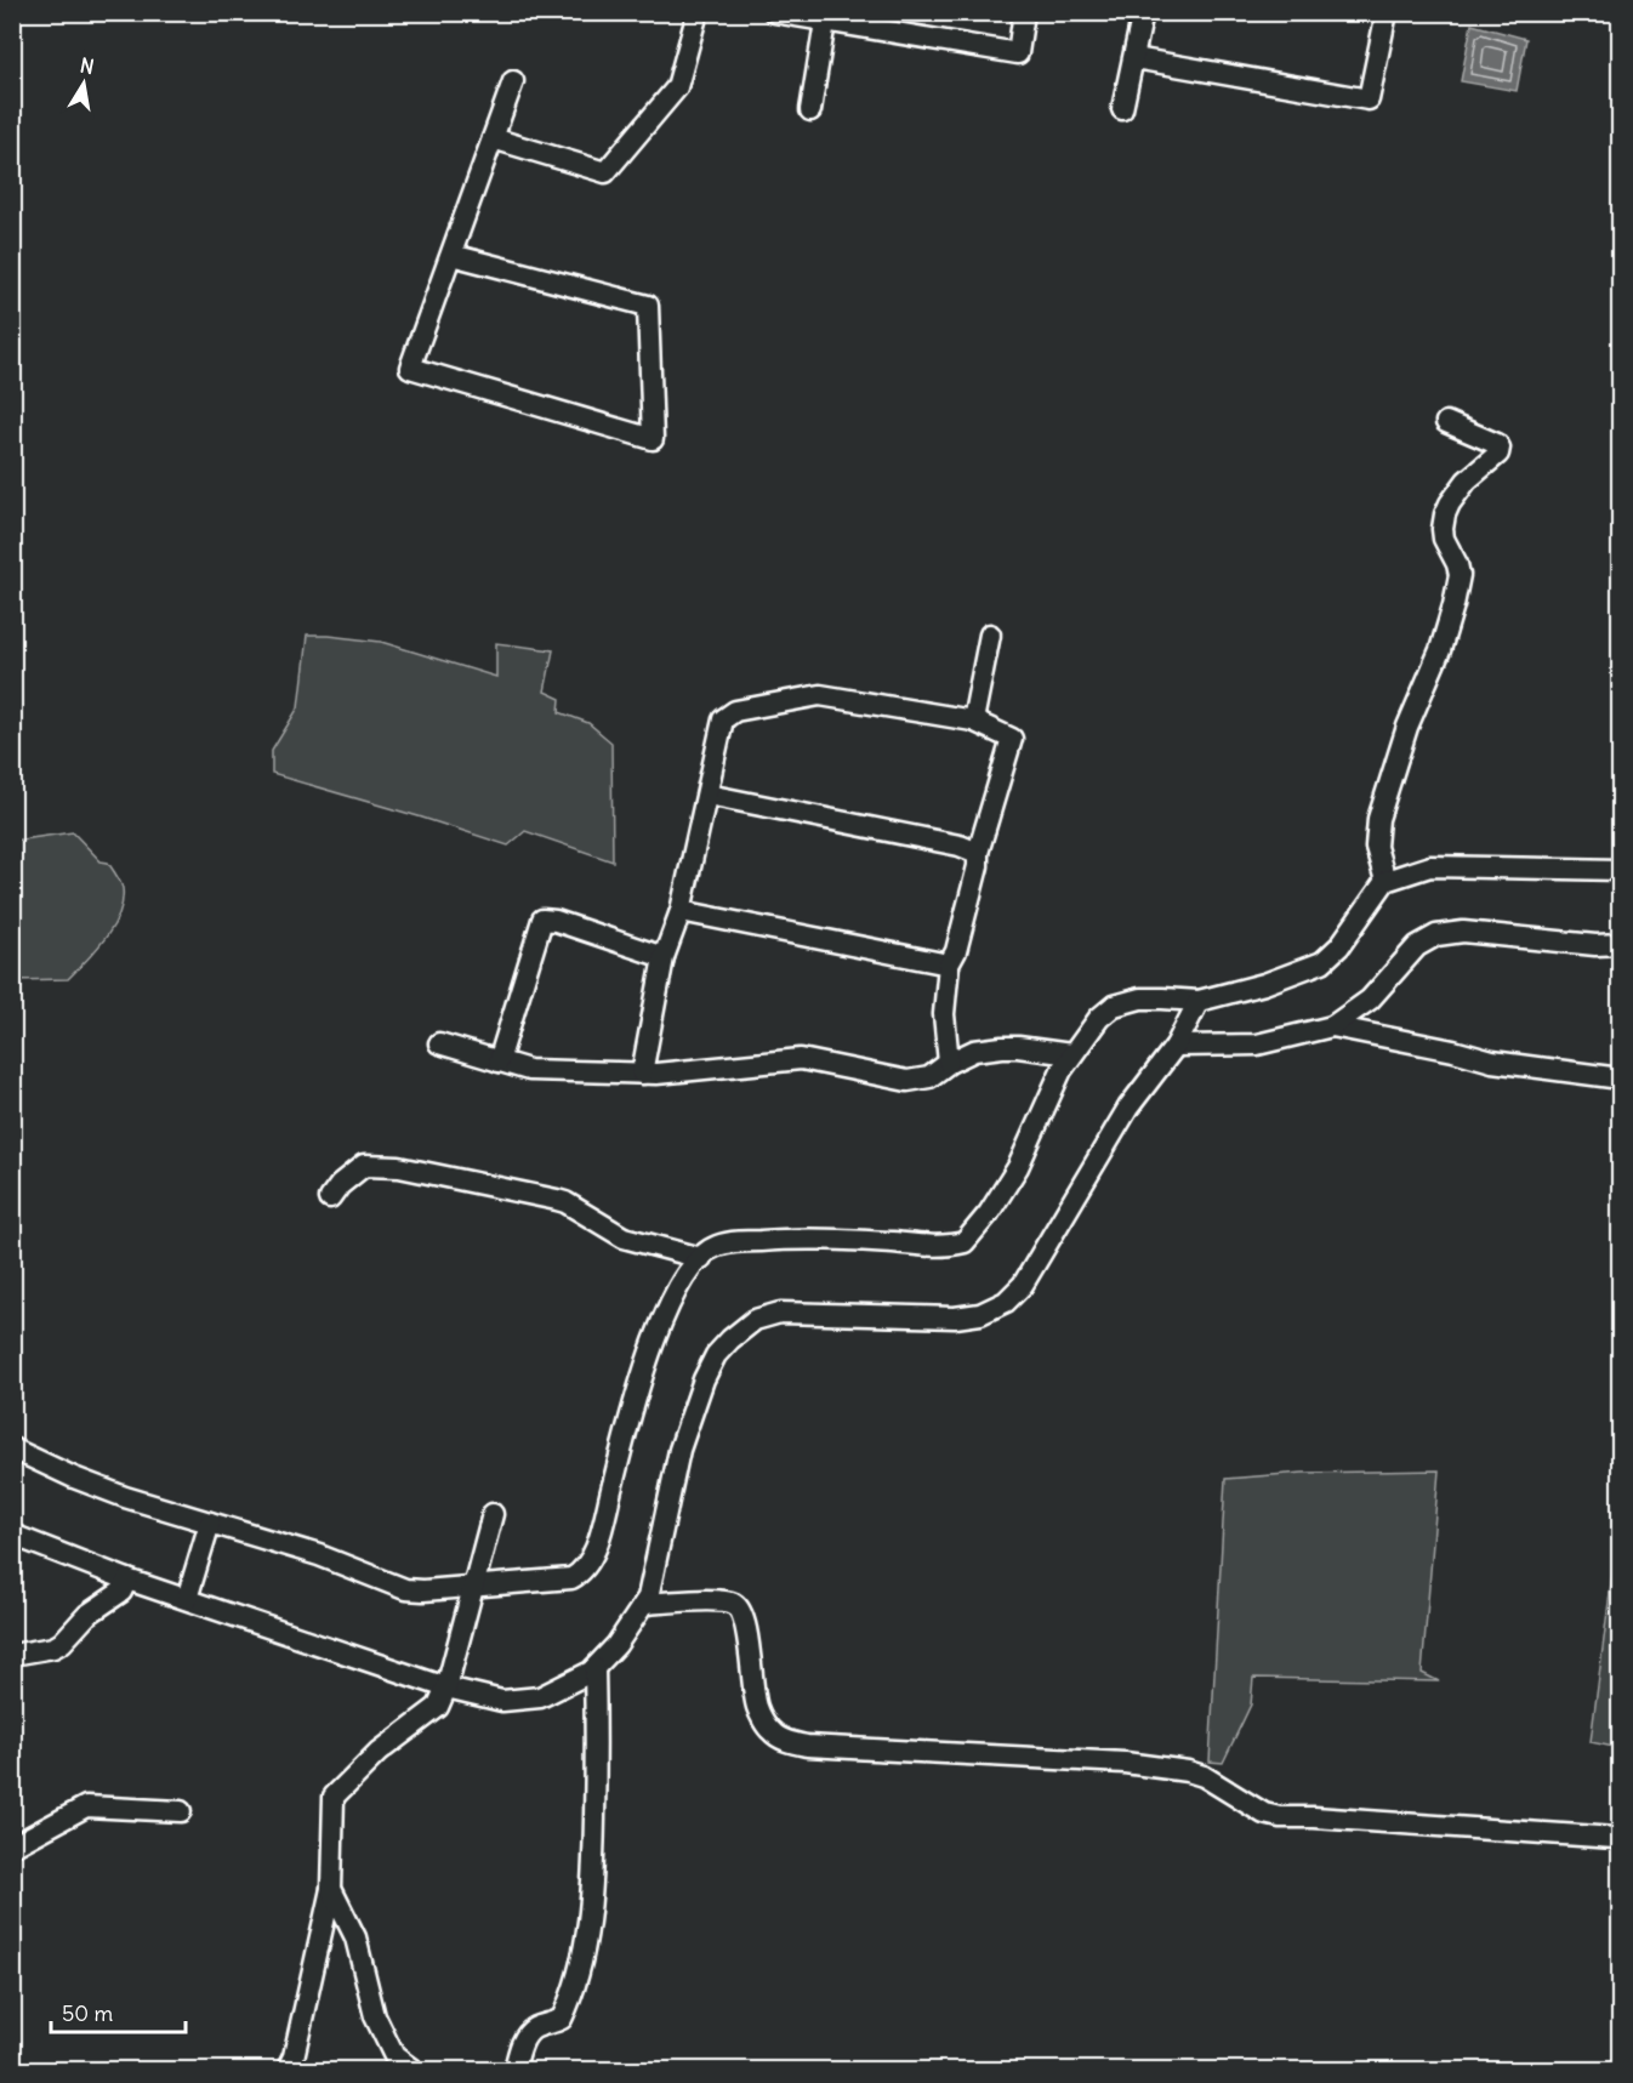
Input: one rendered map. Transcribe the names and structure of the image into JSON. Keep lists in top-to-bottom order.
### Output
{
  "scale_bar": "50 m",
  "north": "top"
}
